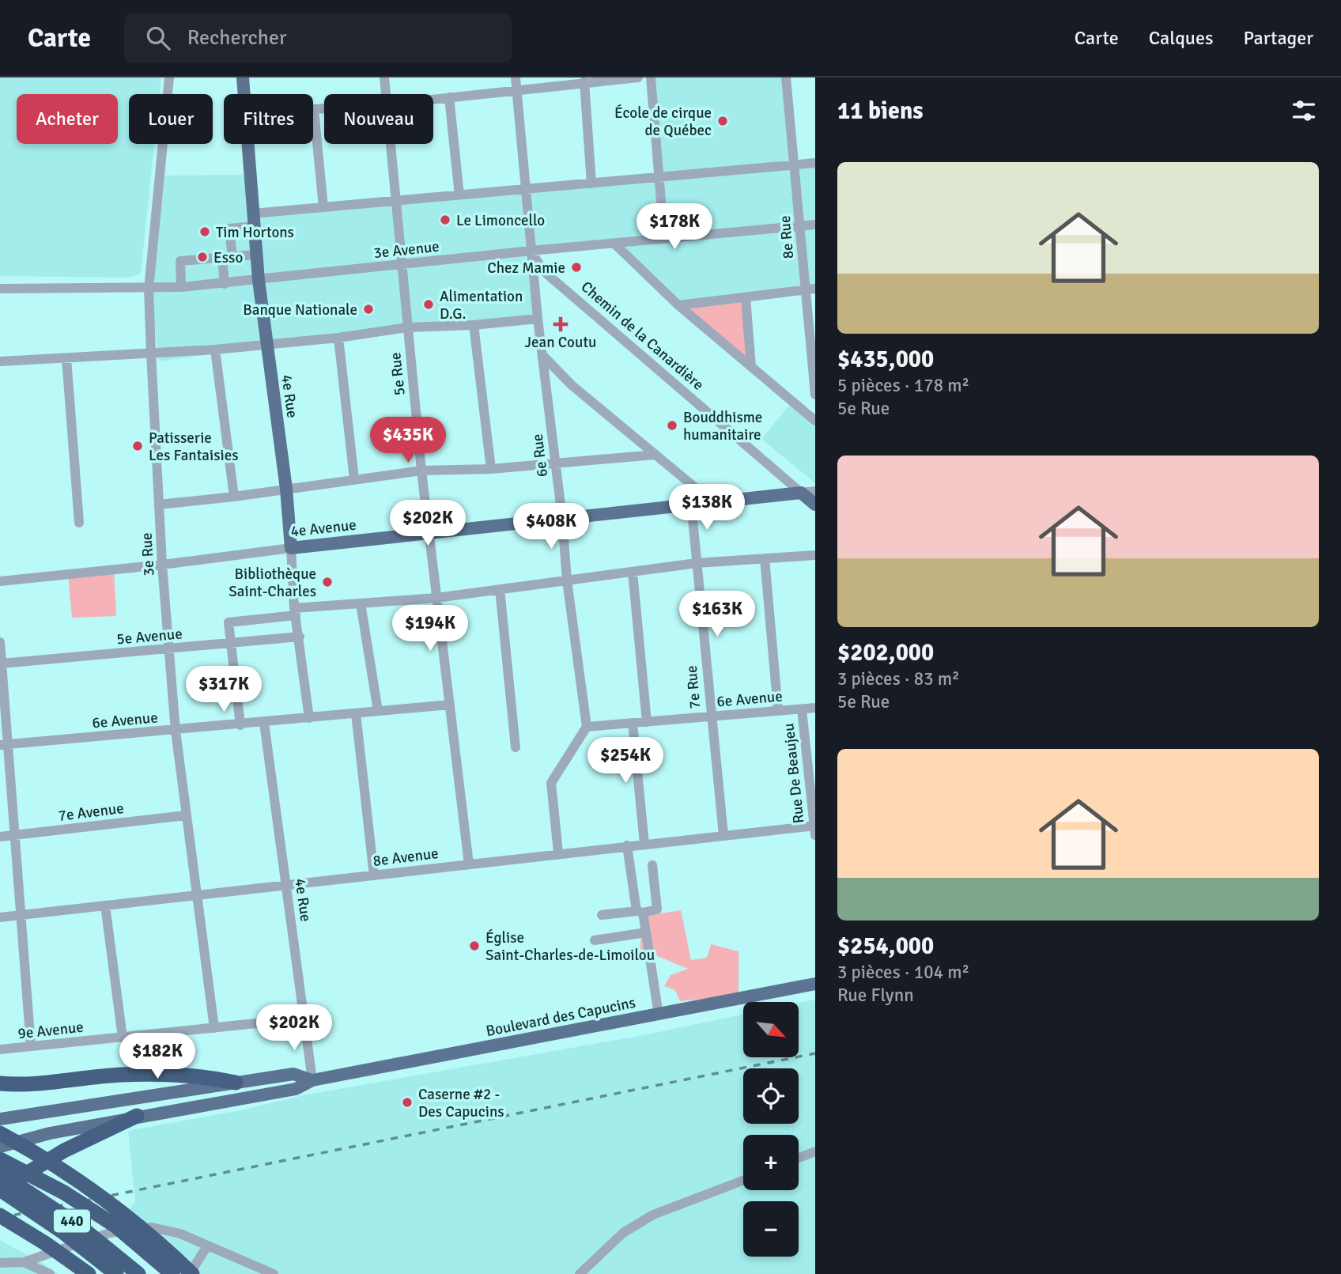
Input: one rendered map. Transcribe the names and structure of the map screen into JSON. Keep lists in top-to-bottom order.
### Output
{
  "streets": {
    "highway": ["440"],
    "main road": [
      "Chemin de la Canardière",
      "4e Rue",
      "4e Avenue",
      "Boulevard des Capucins"
    ],
    "street": [
      "8e Rue",
      "3e Avenue",
      "5e Rue",
      "6e Rue",
      "3e Rue",
      "5e Avenue",
      "7e Rue",
      "6e Avenue",
      "Rue De Beaujeu",
      "7e Avenue",
      "8e Avenue",
      "9e Avenue"
    ]
  },
  "crossings": [
    ["8e Rue", "3e Avenue"],
    ["3e Avenue", "Chemin de la Canardière"],
    ["3e Avenue", "5e Rue"],
    ["3e Avenue", "4e Rue"],
    ["3e Avenue", "6e Rue"],
    ["3e Avenue", "3e Rue"],
    ["Chemin de la Canardière", "6e Rue"],
    ["Chemin de la Canardière", "4e Avenue"],
    ["5e Rue", "4e Avenue"],
    ["5e Rue", "6e Avenue"],
    ["5e Rue", "8e Avenue"],
    ["4e Rue", "4e Avenue"],
    ["4e Rue", "5e Avenue"],
    ["4e Rue", "6e Avenue"],
    ["4e Rue", "8e Avenue"],
    ["4e Rue", "Boulevard des Capucins"],
    ["4e Rue", "9e Avenue"],
    ["6e Rue", "4e Avenue"],
    ["6e Rue", "6e Avenue"],
    ["4e Avenue", "3e Rue"],
    ["4e Avenue", "7e Rue"],
    ["3e Rue", "5e Avenue"],
    ["3e Rue", "6e Avenue"],
    ["3e Rue", "7e Avenue"],
    ["3e Rue", "8e Avenue"],
    ["3e Rue", "9e Avenue"],
    ["7e Rue", "6e Avenue"],
    ["7e Rue", "8e Avenue"],
    ["6e Avenue", "Rue De Beaujeu"],
    ["Rue De Beaujeu", "8e Avenue"]
  ],
  "places": {
    "other": [
      "École de cirque de Québec",
      "Le Limoncello",
      "Tim Hortons",
      "Esso",
      "Chez Mamie",
      "Alimentation D.G.",
      "Banque Nationale",
      "Bouddhisme humanitaire",
      "Patisserie Les Fantaisies",
      "Bibliothèque Saint-Charles",
      "Église Saint-Charles-de-Limoilou",
      "Caserne #2 - Des Capucins"
    ],
    "health": ["Jean Coutu"]
  },
  "north": "bottom right",
  "page": {
    "header": "Carte",
    "search": "Rechercher",
    "nav": ["Carte", "Calques", "Partager"],
    "heading": "11 biens",
    "chip": [
      "Acheter",
      "Louer",
      "Filtres",
      "Nouveau"
    ],
    "list": [
      {
        "name": "$435,000",
        "note": "5 pièces · 178 m² · 5e Rue"
      },
      {
        "name": "$202,000",
        "note": "3 pièces · 83 m² · 5e Rue"
      },
      {
        "name": "$254,000",
        "note": "3 pièces · 104 m² · Rue Flynn"
      }
    ],
    "price": [
      "$178K",
      "$435K",
      "$138K",
      "$202K",
      "$408K",
      "$163K",
      "$194K",
      "$317K",
      "$254K",
      "$202K",
      "$182K"
    ],
    "map_buttons": ["+", "−"]
  }
}
